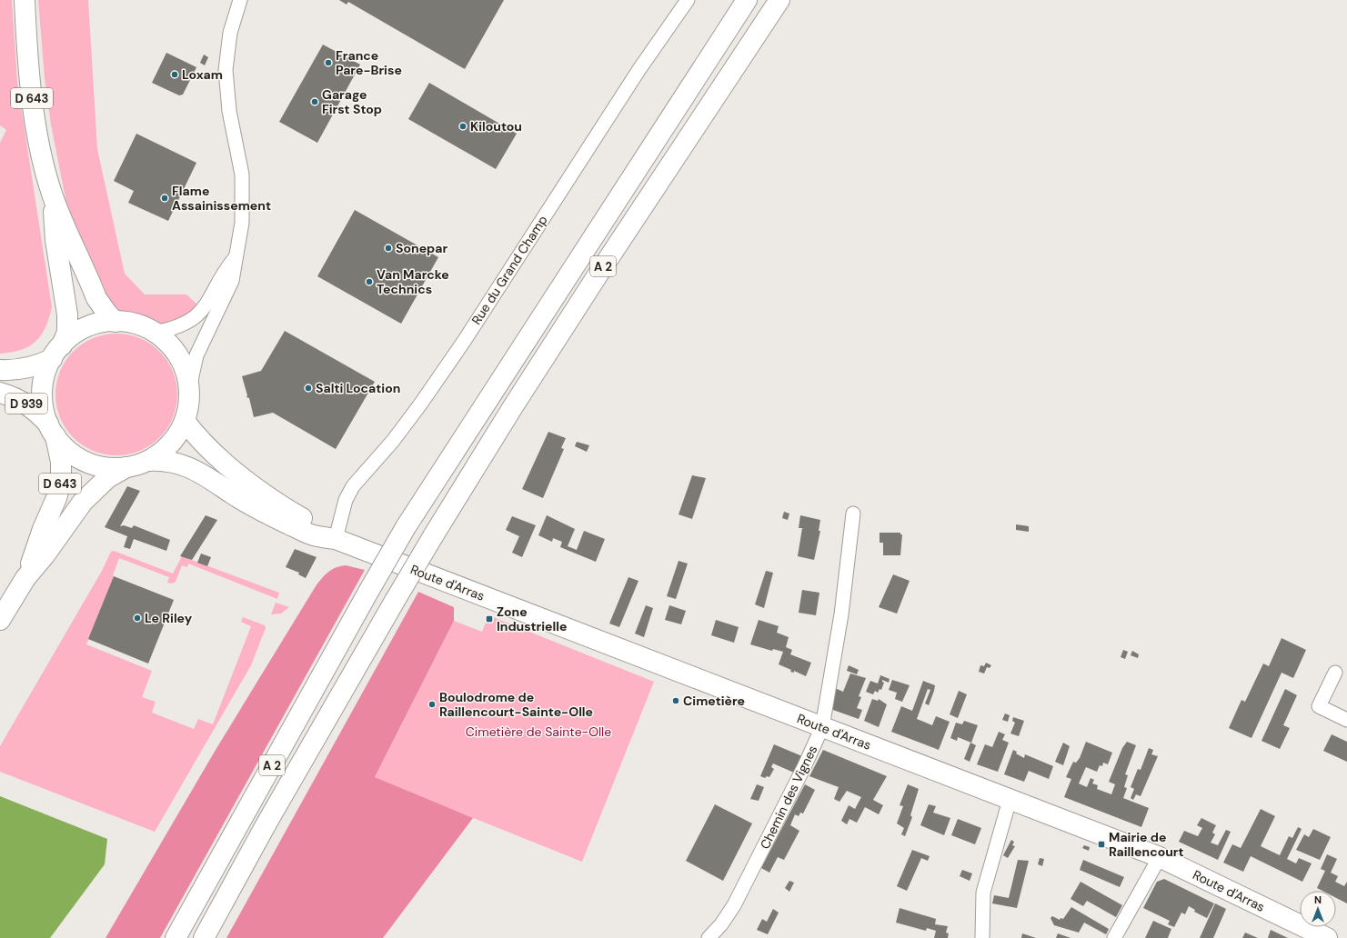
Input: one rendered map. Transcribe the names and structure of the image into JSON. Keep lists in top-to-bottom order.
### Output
{
  "streets": {
    "main road": [
      "D 643",
      "A 2",
      "D 939",
      "Route d'Arras"
    ],
    "street": ["Rue du Grand Champ", "Chemin des Vignes"]
  },
  "crossings": [
    ["D 643", "D 939"],
    ["Rue du Grand Champ", "Route d'Arras"],
    ["Route d'Arras", "Chemin des Vignes"]
  ],
  "parks": ["Cimetière de Sainte-Olle"],
  "places": {
    "other": [
      "France Pare-Brise",
      "Loxam",
      "Garage First Stop",
      "Kiloutou",
      "Flame Assainissement",
      "Sonepar",
      "Van Marcke Technics",
      "Salti Location",
      "Le Riley",
      "Cimetière",
      "Boulodrome de Raillencourt-Sainte-Olle"
    ],
    "transit": ["Zone Industrielle", "Mairie de Raillencourt"]
  },
  "north": "top"
}
